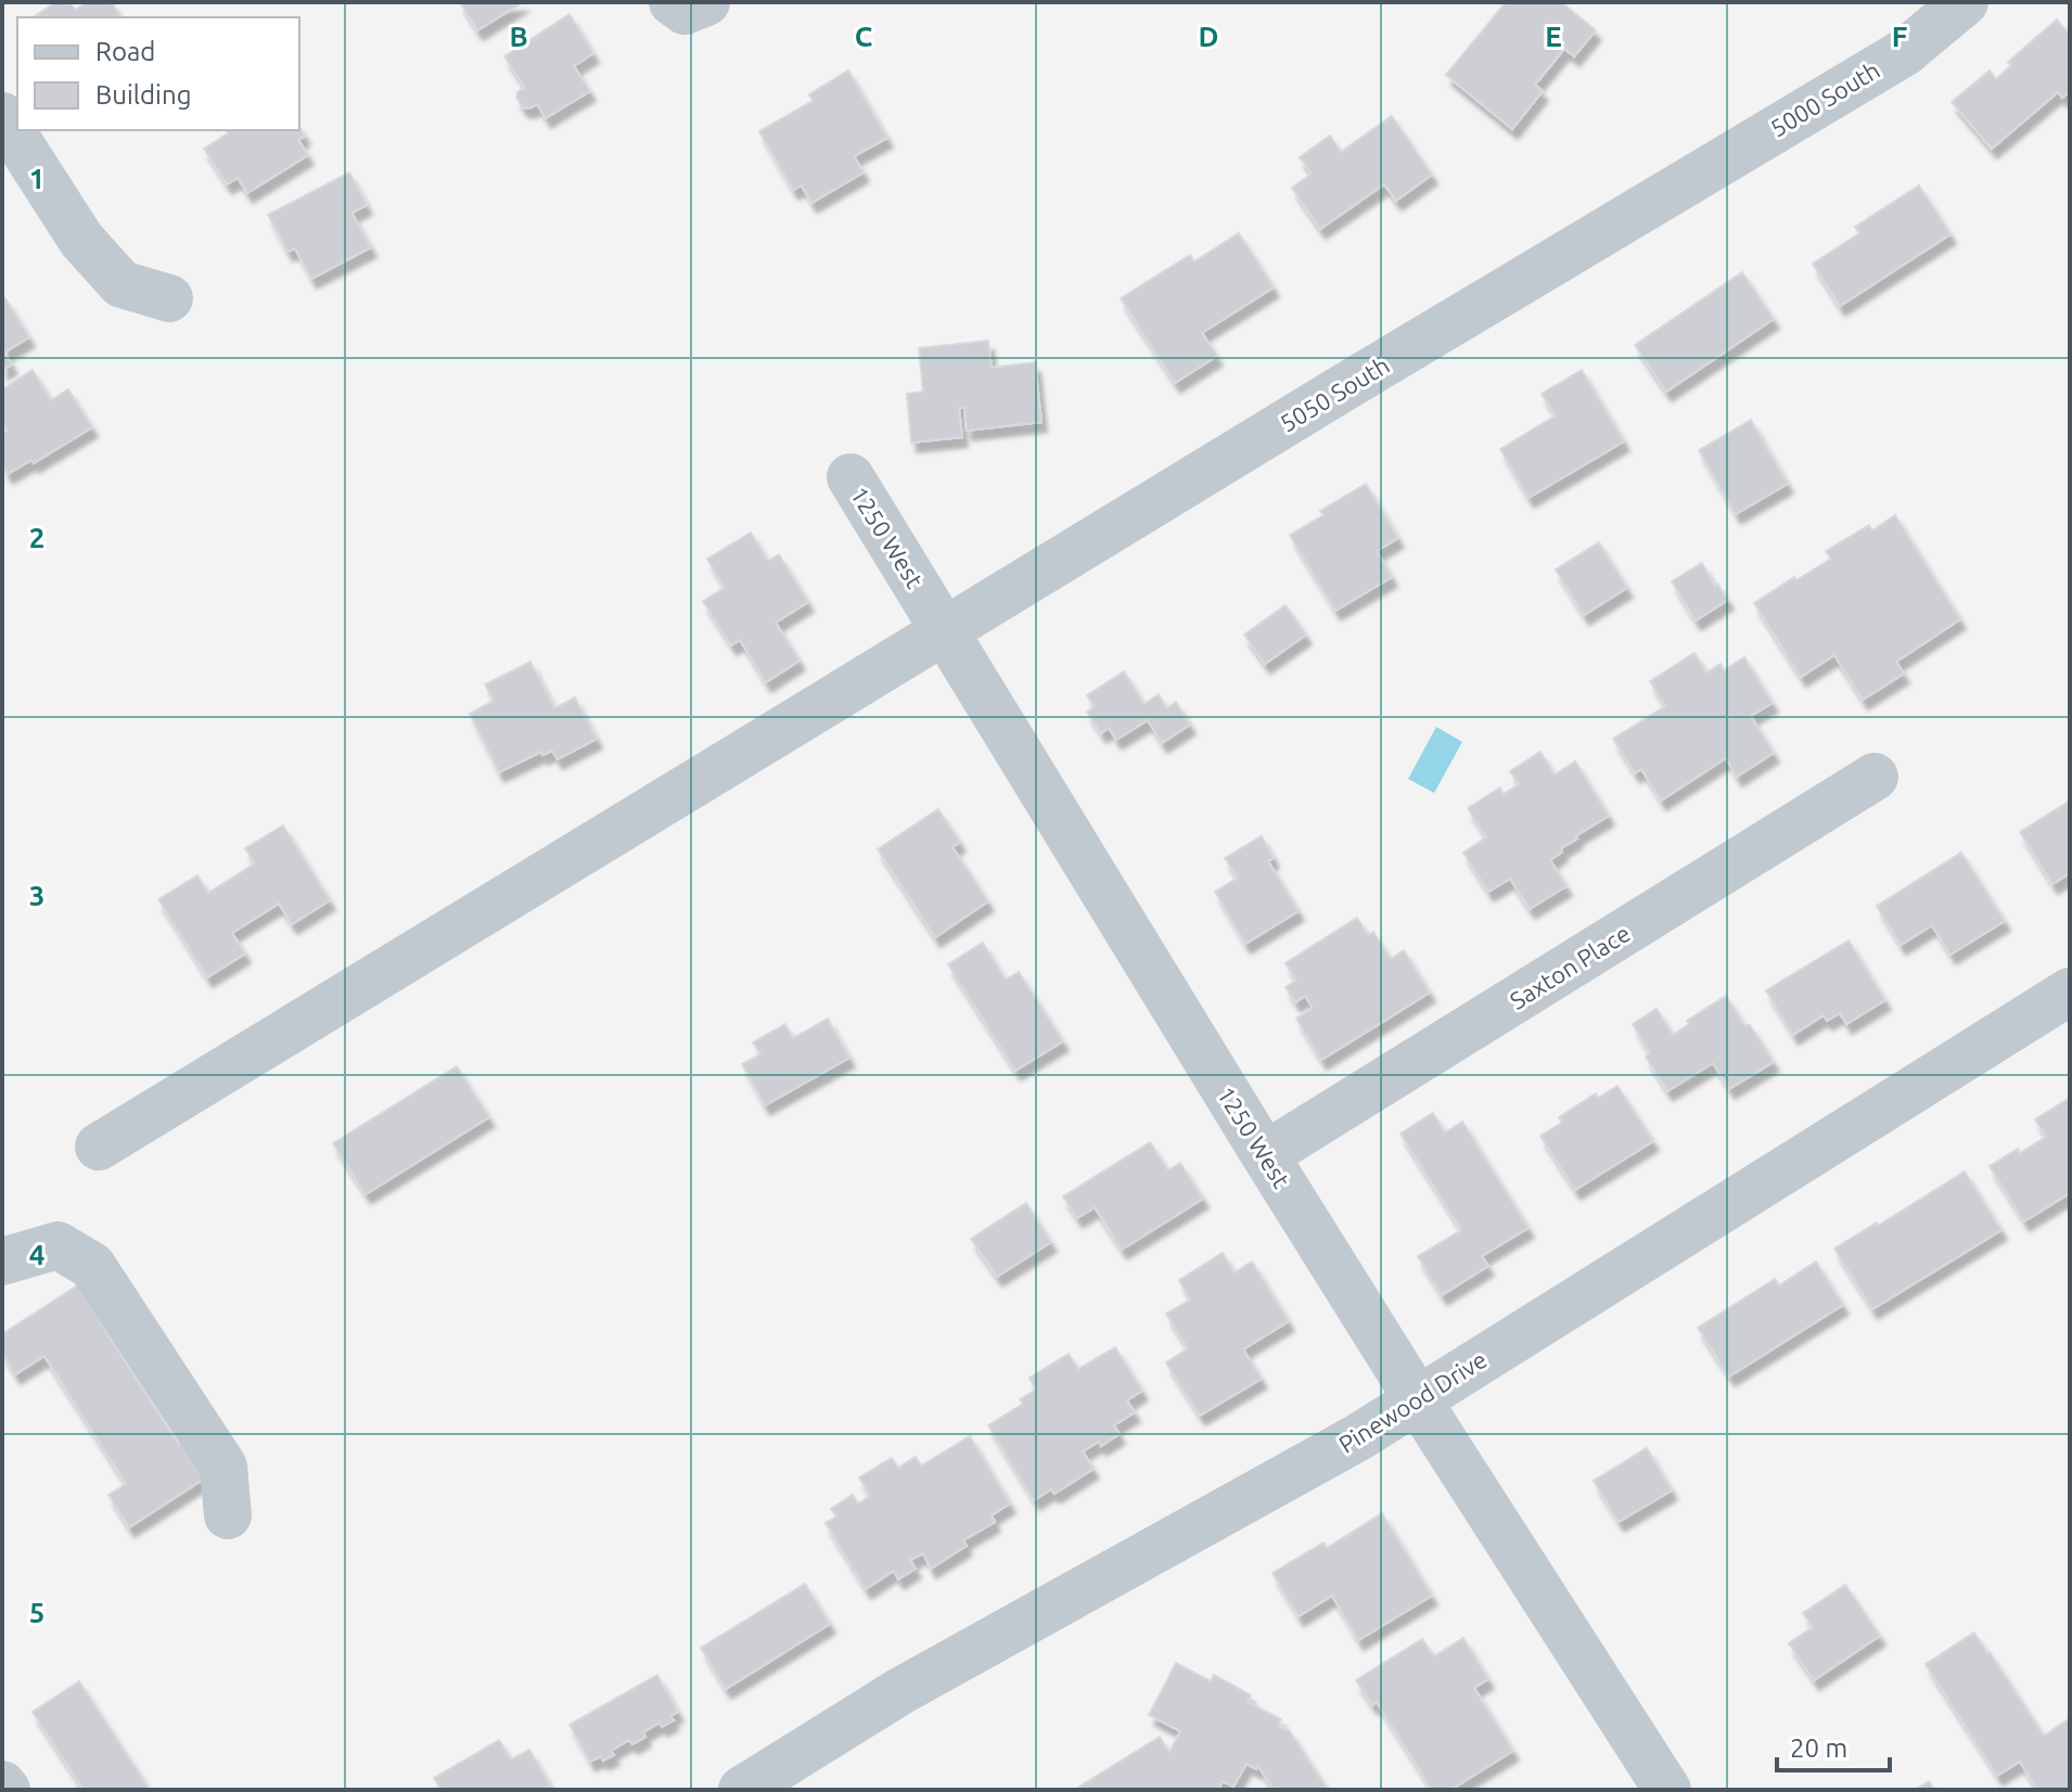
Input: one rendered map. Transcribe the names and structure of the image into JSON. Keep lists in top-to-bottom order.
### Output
{
  "streets": {
    "street": [
      "5000 South",
      "5050 South",
      "1250 West",
      "Saxton Place",
      "Pinewood Drive"
    ]
  },
  "crossings": [
    ["5000 South", "5050 South"],
    ["5050 South", "1250 West"],
    ["1250 West", "Saxton Place"],
    ["1250 West", "Pinewood Drive"]
  ],
  "legend": ["Road", "Building"],
  "scale_bar": "20 m",
  "grid": {
    "columns": [
      "B",
      "C",
      "D",
      "E",
      "F"
    ],
    "rows": [
      "1",
      "2",
      "3",
      "4",
      "5"
    ]
  }
}
